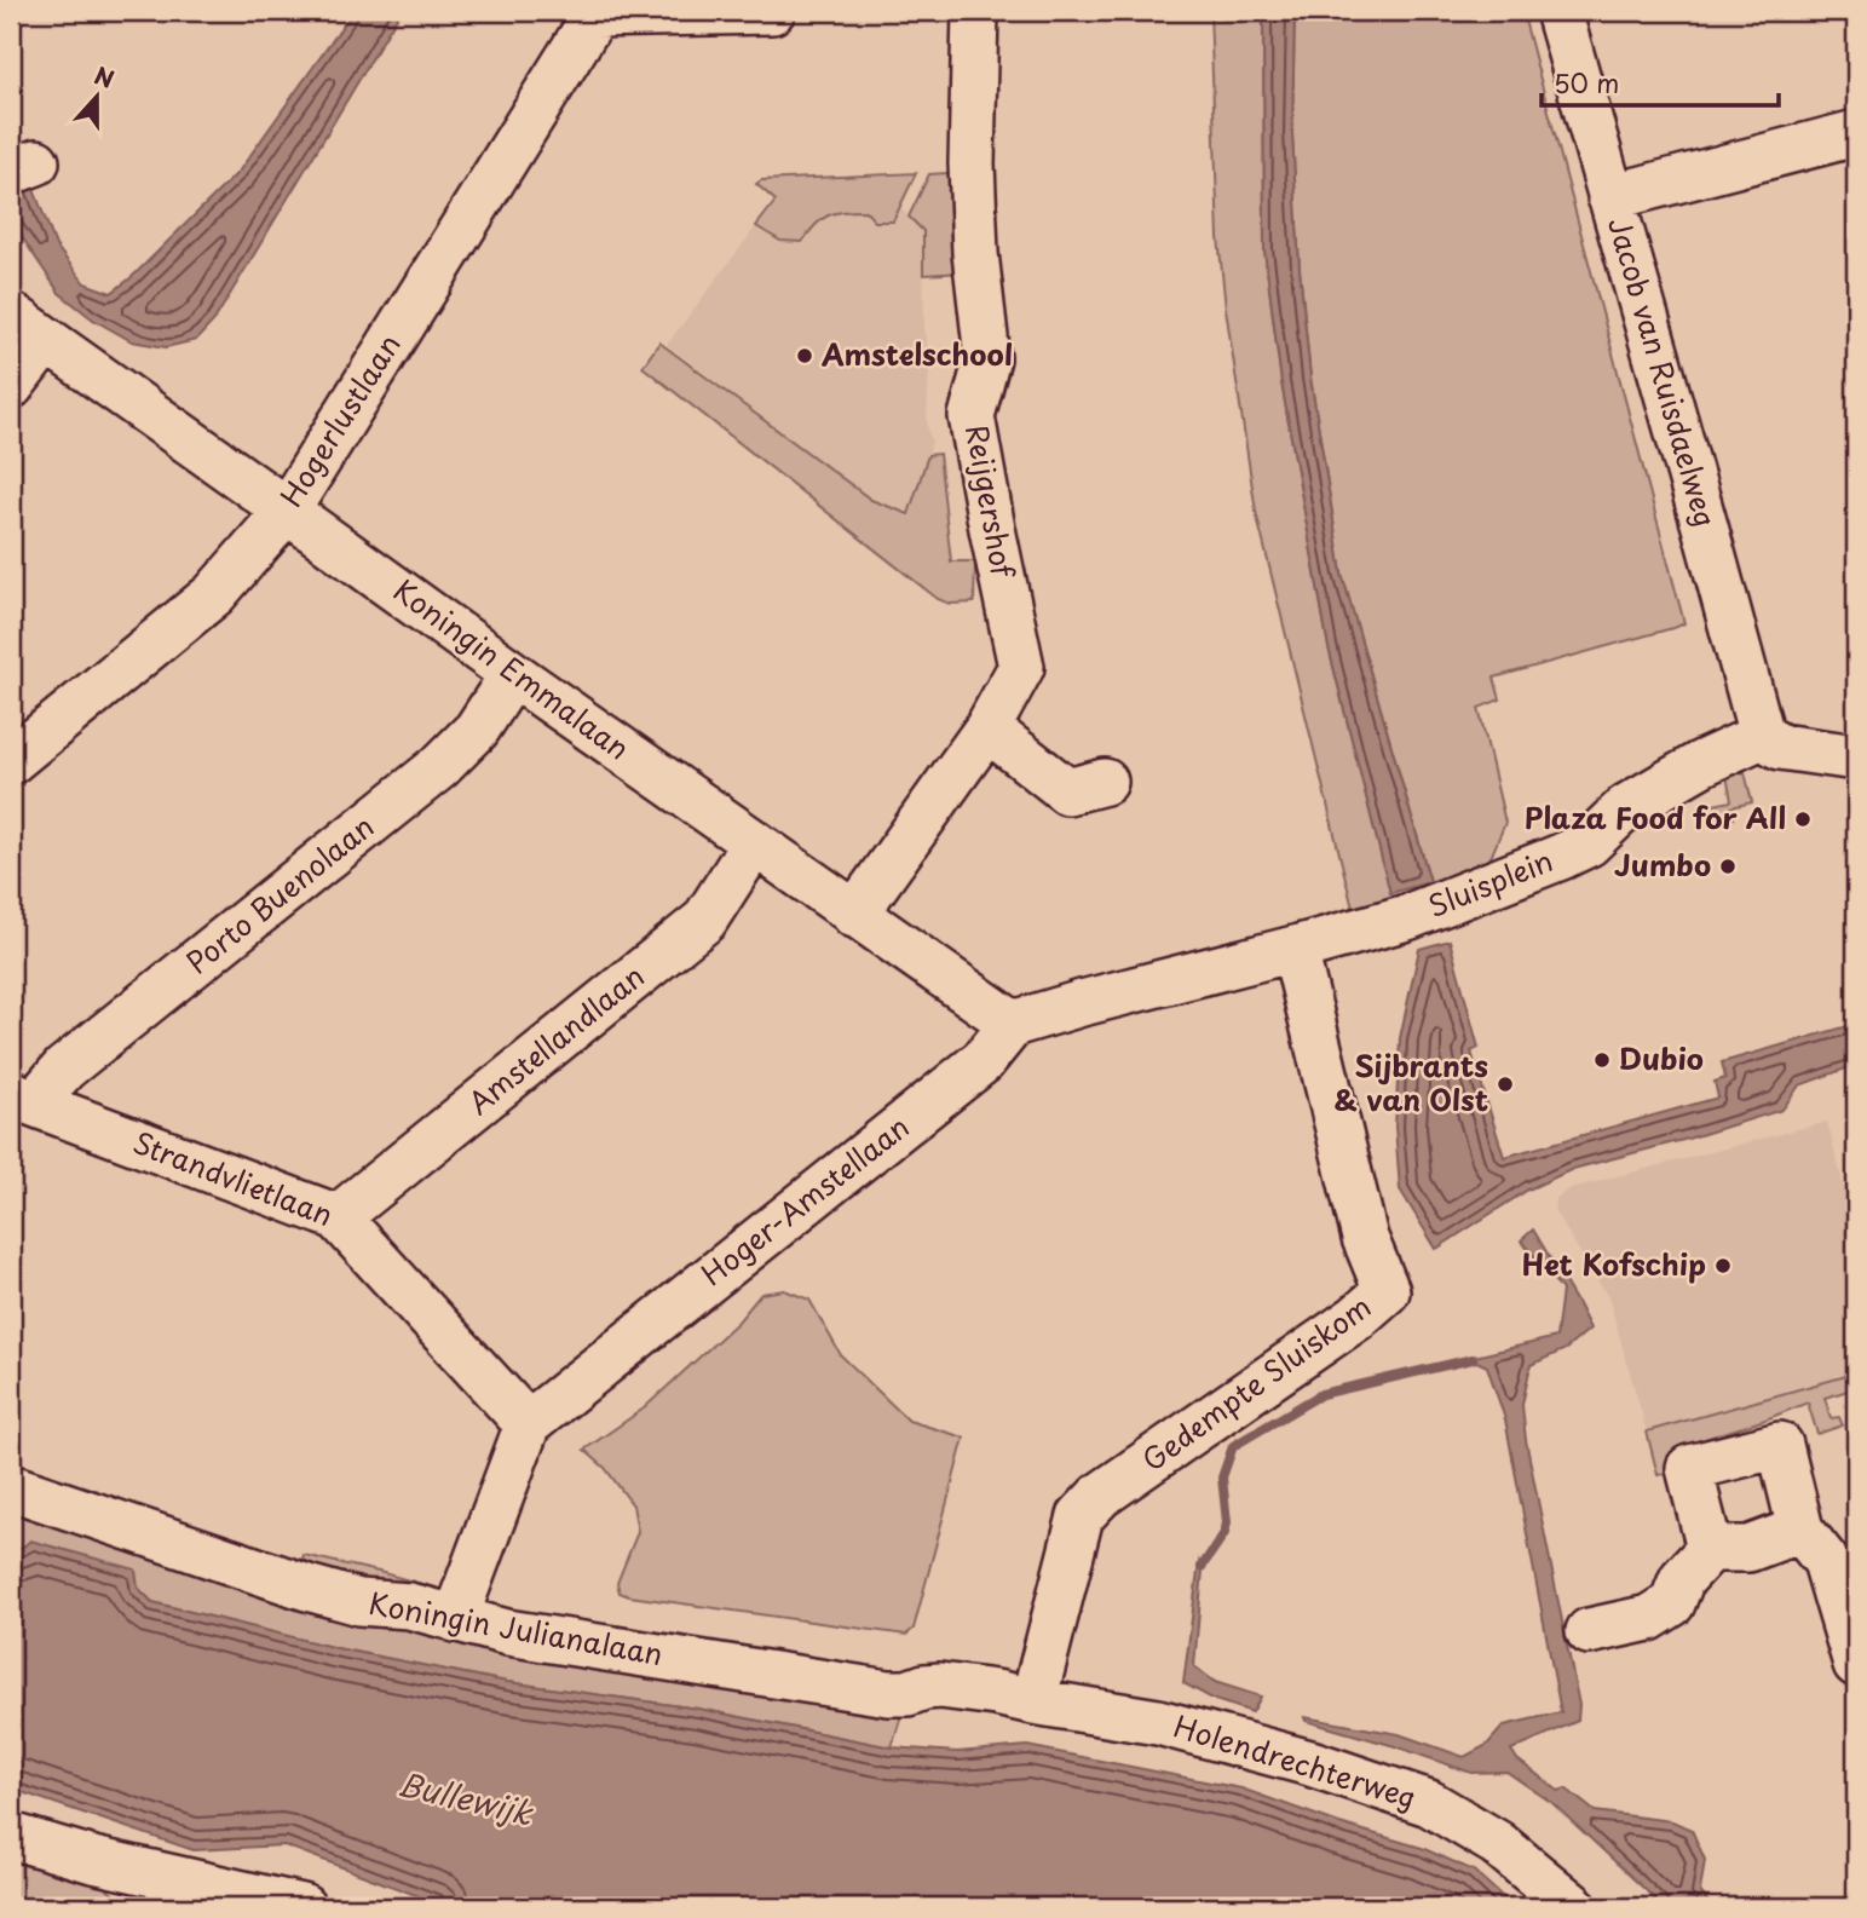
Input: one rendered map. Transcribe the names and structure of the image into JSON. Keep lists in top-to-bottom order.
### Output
{
  "streets": {
    "street": [
      "Jacob van Ruisdaelweg",
      "Hogerlustlaan",
      "Reijgershof",
      "Koningin Emmalaan",
      "Sluisplein",
      "Porto Buenolaan",
      "Amstellandlaan",
      "Strandvlietlaan",
      "Hoger-Amstellaan",
      "Gedempte Sluiskom",
      "Koningin Julianalaan",
      "Holendrechterweg"
    ]
  },
  "crossings": [
    ["Jacob van Ruisdaelweg", "Sluisplein"],
    ["Hogerlustlaan", "Koningin Emmalaan"],
    ["Reijgershof", "Koningin Emmalaan"],
    ["Koningin Emmalaan", "Porto Buenolaan"],
    ["Koningin Emmalaan", "Amstellandlaan"],
    ["Koningin Emmalaan", "Hoger-Amstellaan"],
    ["Sluisplein", "Gedempte Sluiskom"],
    ["Porto Buenolaan", "Strandvlietlaan"],
    ["Amstellandlaan", "Strandvlietlaan"],
    ["Strandvlietlaan", "Hoger-Amstellaan"],
    ["Gedempte Sluiskom", "Koningin Julianalaan"],
    ["Gedempte Sluiskom", "Holendrechterweg"],
    ["Koningin Julianalaan", "Holendrechterweg"]
  ],
  "water": ["Bullewijk"],
  "places": [
    "Amstelschool",
    "Plaza Food for All",
    "Jumbo",
    "Dubio",
    "Sijbrants & van Olst",
    "Het Kofschip"
  ],
  "scale_bar": "50 m",
  "north": "top"
}
